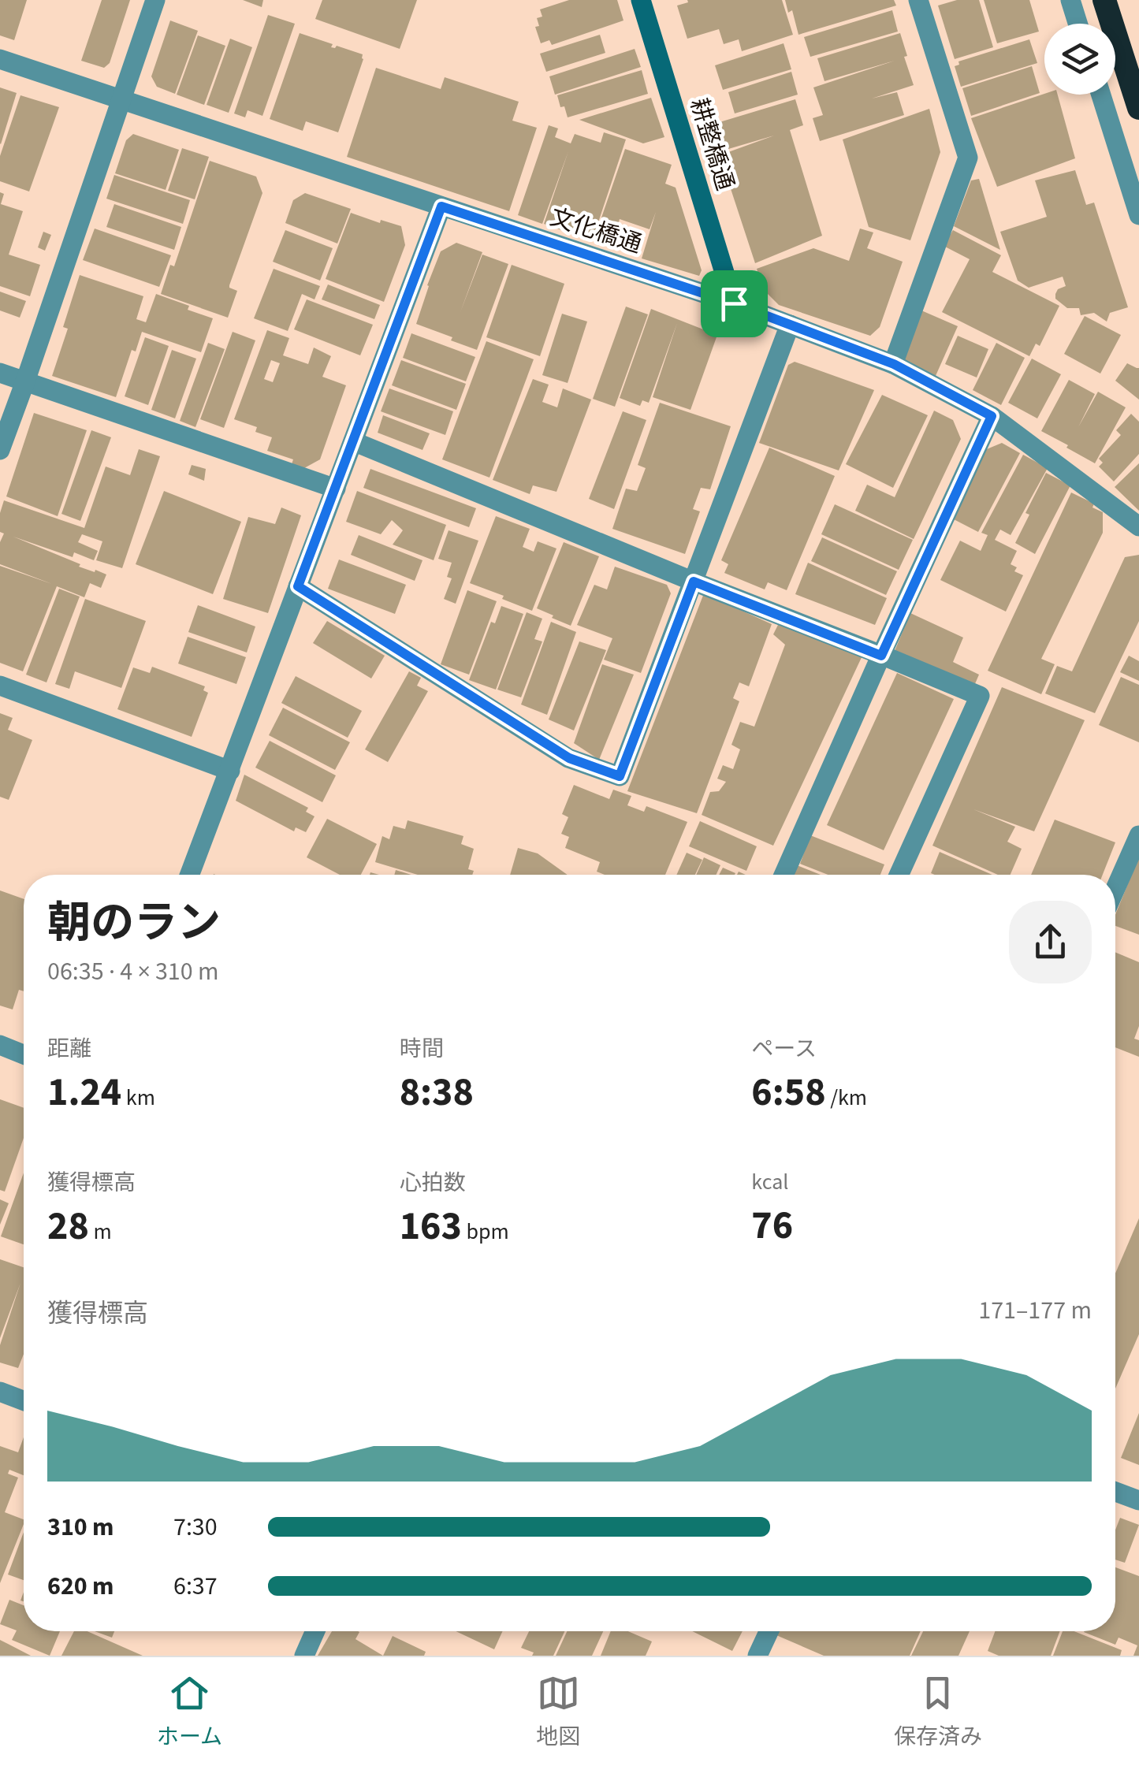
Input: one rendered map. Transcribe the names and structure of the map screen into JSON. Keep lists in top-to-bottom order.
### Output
{
  "streets": {
    "street": ["耕整橋通", "文化橋通"]
  },
  "crossings": [
    ["耕整橋通", "文化橋通"]
  ],
  "page": {
    "heading": ["朝のラン", "06:35 · 4 × 310 m"],
    "stats": [
      ["距離", "1.24 km"],
      ["時間", "8:38"],
      ["ペース", "6:58 /km"],
      ["獲得標高", "28 m"],
      ["心拍数", "163 bpm"],
      ["kcal", "76"]
    ],
    "chart": ["獲得標高", "171–177 m"],
    "list": [
      {
        "name": "310 m",
        "note": "7:30"
      },
      {
        "name": "620 m",
        "note": "6:37"
      }
    ],
    "tabs": ["ホーム", "地図", "保存済み"]
  }
}
